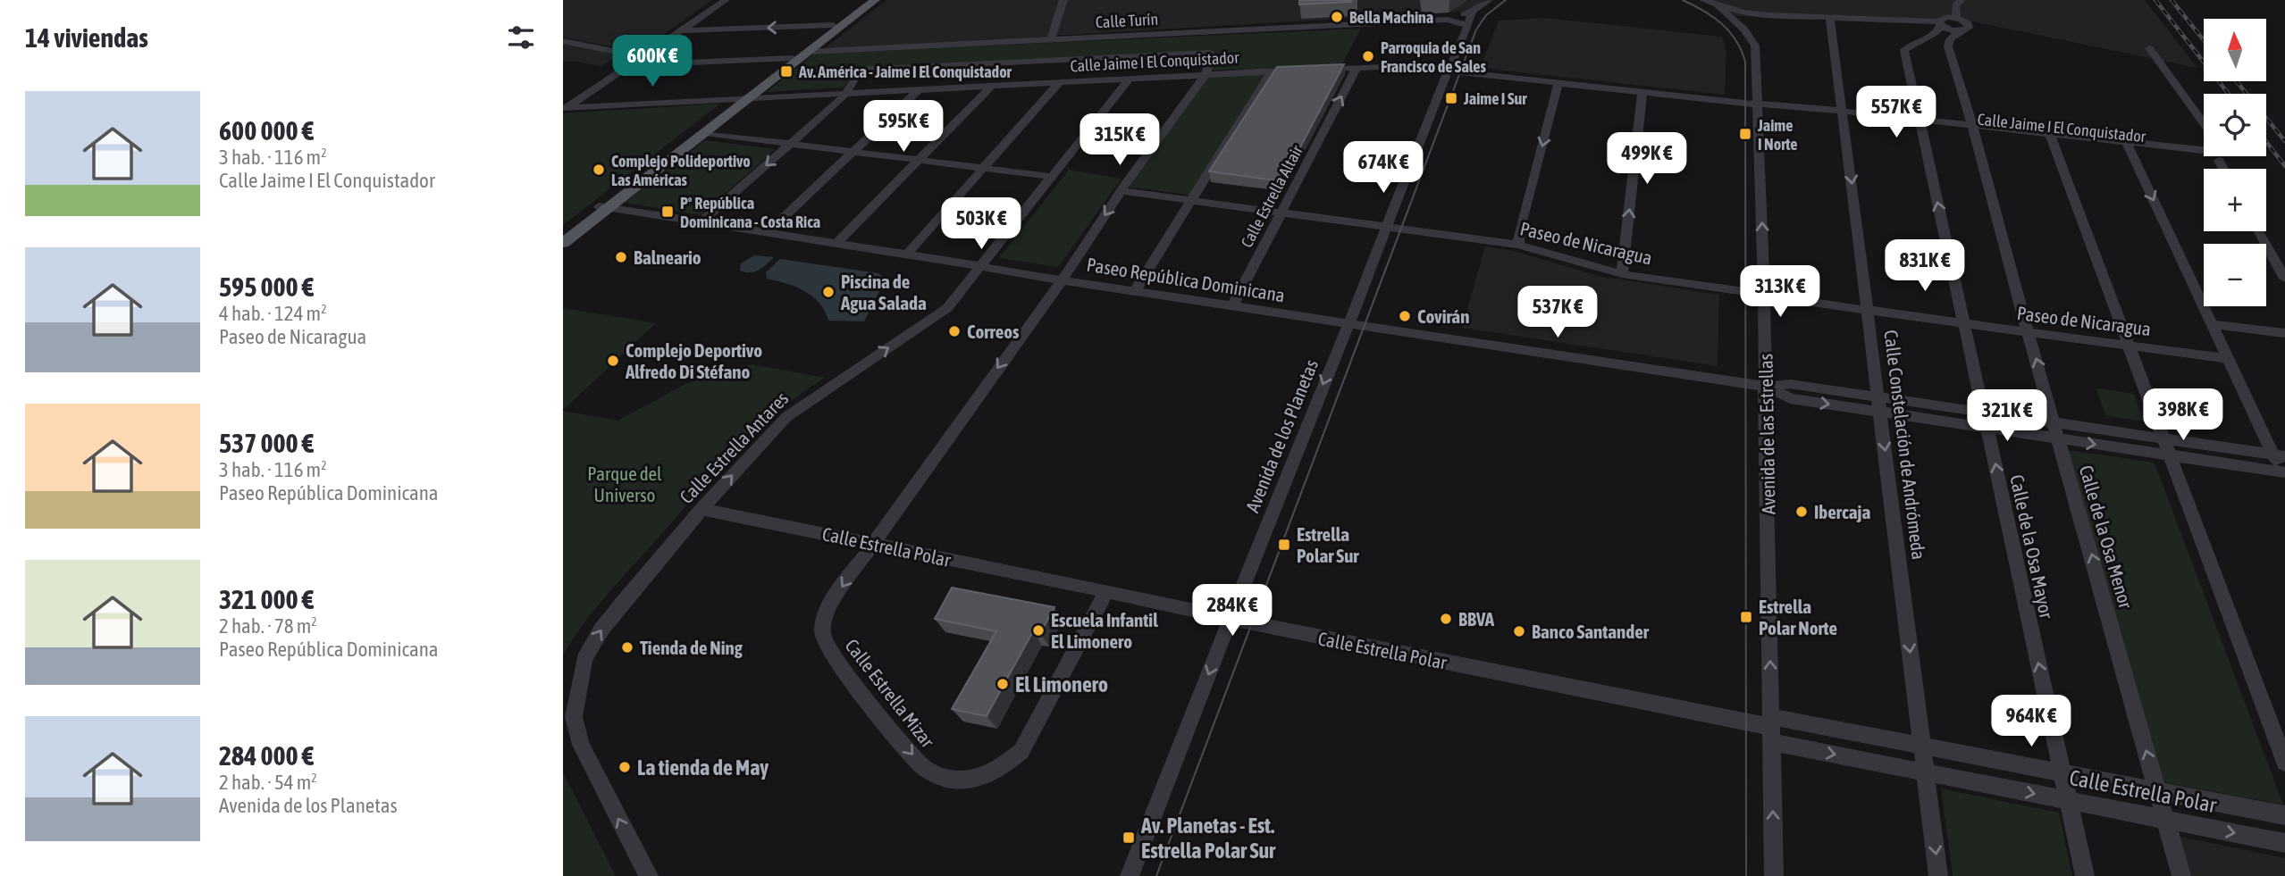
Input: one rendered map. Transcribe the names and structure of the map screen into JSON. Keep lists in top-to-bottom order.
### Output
{
  "streets": {
    "street": [
      "Calle Turín",
      "Calle Jaime I El Conquistador",
      "Calle Estrella Altair",
      "Paseo de Nicaragua",
      "Paseo República Dominicana",
      "Avenida de las Estrellas",
      "Avenida de los Planetas",
      "Calle Constelación de Andrómeda",
      "Calle Estrella Antares",
      "Calle de la Osa Menor",
      "Calle Estrella Polar",
      "Calle de la Osa Mayor",
      "Calle Estrella Mizar"
    ]
  },
  "crossings": [
    ["Calle Turín", "Avenida de los Planetas"],
    ["Calle Jaime I El Conquistador", "Calle Estrella Altair"],
    ["Calle Jaime I El Conquistador", "Avenida de las Estrellas"],
    ["Calle Jaime I El Conquistador", "Avenida de los Planetas"],
    ["Calle Jaime I El Conquistador", "Calle Constelación de Andrómeda"],
    ["Calle Jaime I El Conquistador", "Calle Estrella Antares"],
    ["Calle Jaime I El Conquistador", "Calle de la Osa Menor"],
    ["Calle Jaime I El Conquistador", "Calle de la Osa Mayor"],
    ["Calle Jaime I El Conquistador", "Calle Estrella Mizar"],
    ["Calle Estrella Altair", "Paseo de Nicaragua"],
    ["Calle Estrella Altair", "Paseo República Dominicana"],
    ["Paseo de Nicaragua", "Avenida de las Estrellas"],
    ["Paseo de Nicaragua", "Avenida de los Planetas"],
    ["Paseo de Nicaragua", "Calle Constelación de Andrómeda"],
    ["Paseo de Nicaragua", "Calle de la Osa Menor"],
    ["Paseo de Nicaragua", "Calle de la Osa Mayor"],
    ["Paseo de Nicaragua", "Calle Estrella Mizar"],
    ["Paseo República Dominicana", "Avenida de las Estrellas"],
    ["Paseo República Dominicana", "Avenida de los Planetas"],
    ["Paseo República Dominicana", "Calle Constelación de Andrómeda"],
    ["Paseo República Dominicana", "Calle Estrella Antares"],
    ["Paseo República Dominicana", "Calle de la Osa Menor"],
    ["Paseo República Dominicana", "Calle de la Osa Mayor"],
    ["Paseo República Dominicana", "Calle Estrella Mizar"],
    ["Avenida de las Estrellas", "Calle Estrella Polar"],
    ["Avenida de los Planetas", "Calle Estrella Polar"],
    ["Calle Constelación de Andrómeda", "Calle Estrella Polar"],
    ["Calle Estrella Antares", "Calle Estrella Polar"],
    ["Calle de la Osa Menor", "Calle Estrella Polar"],
    ["Calle Estrella Polar", "Calle de la Osa Mayor"],
    ["Calle Estrella Polar", "Calle Estrella Mizar"]
  ],
  "one_way": [
    "Avenida de las Estrellas",
    "Avenida de los Planetas",
    "Calle Constelación de Andrómeda",
    "Calle Estrella Antares",
    "Calle de la Osa Mayor"
  ],
  "parks": ["Parque del Universo"],
  "places": {
    "other": [
      "Bella Machina",
      "Parroquia de San Francisco de Sales",
      "Complejo Polideportivo Las Américas",
      "Balneario",
      "Piscina de Agua Salada",
      "Covirán",
      "Correos",
      "Complejo Deportivo Alfredo Di Stéfano",
      "Ibercaja",
      "BBVA",
      "Escuela Infantil El Limonero",
      "Banco Santander",
      "Tienda de Ning",
      "El Limonero",
      "La tienda de May"
    ],
    "transit": [
      "Av. América - Jaime I El Conquistador",
      "Jaime I Sur",
      "Jaime I Norte",
      "Pº República Dominicana - Costa Rica",
      "Estrella Polar Sur",
      "Estrella Polar Norte",
      "Av. Planetas - Est. Estrella Polar Sur"
    ]
  },
  "north": "top",
  "page": {
    "heading": "14 viviendas",
    "map_buttons": ["+", "−"],
    "price": [
      "600K €",
      "557K €",
      "595K €",
      "315K €",
      "499K €",
      "674K €",
      "503K €",
      "831K €",
      "313K €",
      "537K €",
      "398K €",
      "321K €",
      "284K €",
      "964K €"
    ],
    "list": [
      {
        "name": "600 000 €",
        "note": "3 hab. · 116 m² · Calle Jaime I El Conquistador"
      },
      {
        "name": "595 000 €",
        "note": "4 hab. · 124 m² · Paseo de Nicaragua"
      },
      {
        "name": "537 000 €",
        "note": "3 hab. · 116 m² · Paseo República Dominicana"
      },
      {
        "name": "321 000 €",
        "note": "2 hab. · 78 m² · Paseo República Dominicana"
      },
      {
        "name": "284 000 €",
        "note": "2 hab. · 54 m² · Avenida de los Planetas"
      }
    ]
  }
}
